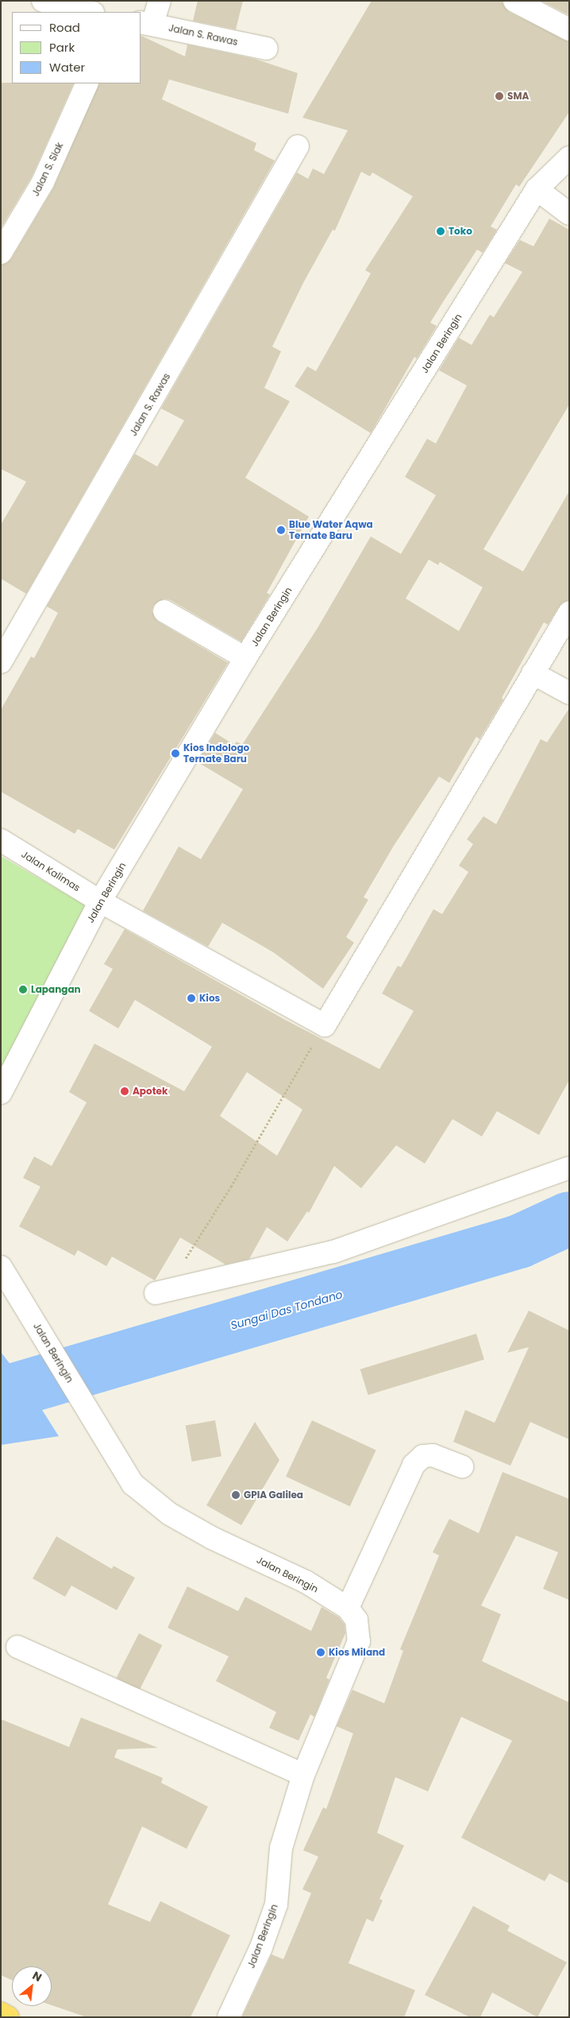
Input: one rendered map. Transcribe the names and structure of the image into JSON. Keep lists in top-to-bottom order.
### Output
{
  "streets": {
    "street": [
      "Jalan S. Rawas",
      "Jalan S. Siak",
      "Jalan Beringin",
      "Jalan Kalimas"
    ]
  },
  "crossings": [
    ["Jalan Beringin", "Jalan Kalimas"]
  ],
  "water": ["Sungai Das Tondano"],
  "places": [
    "SMA",
    "Toko",
    "Blue Water Aqwa Ternate Baru",
    "Kios Indologo Ternate Baru",
    "Lapangan",
    "Kios",
    "Apotek",
    "GPIA Galilea",
    "Kios Miland"
  ],
  "legend": ["Road", "Park", "Water"],
  "north": "top right"
}
